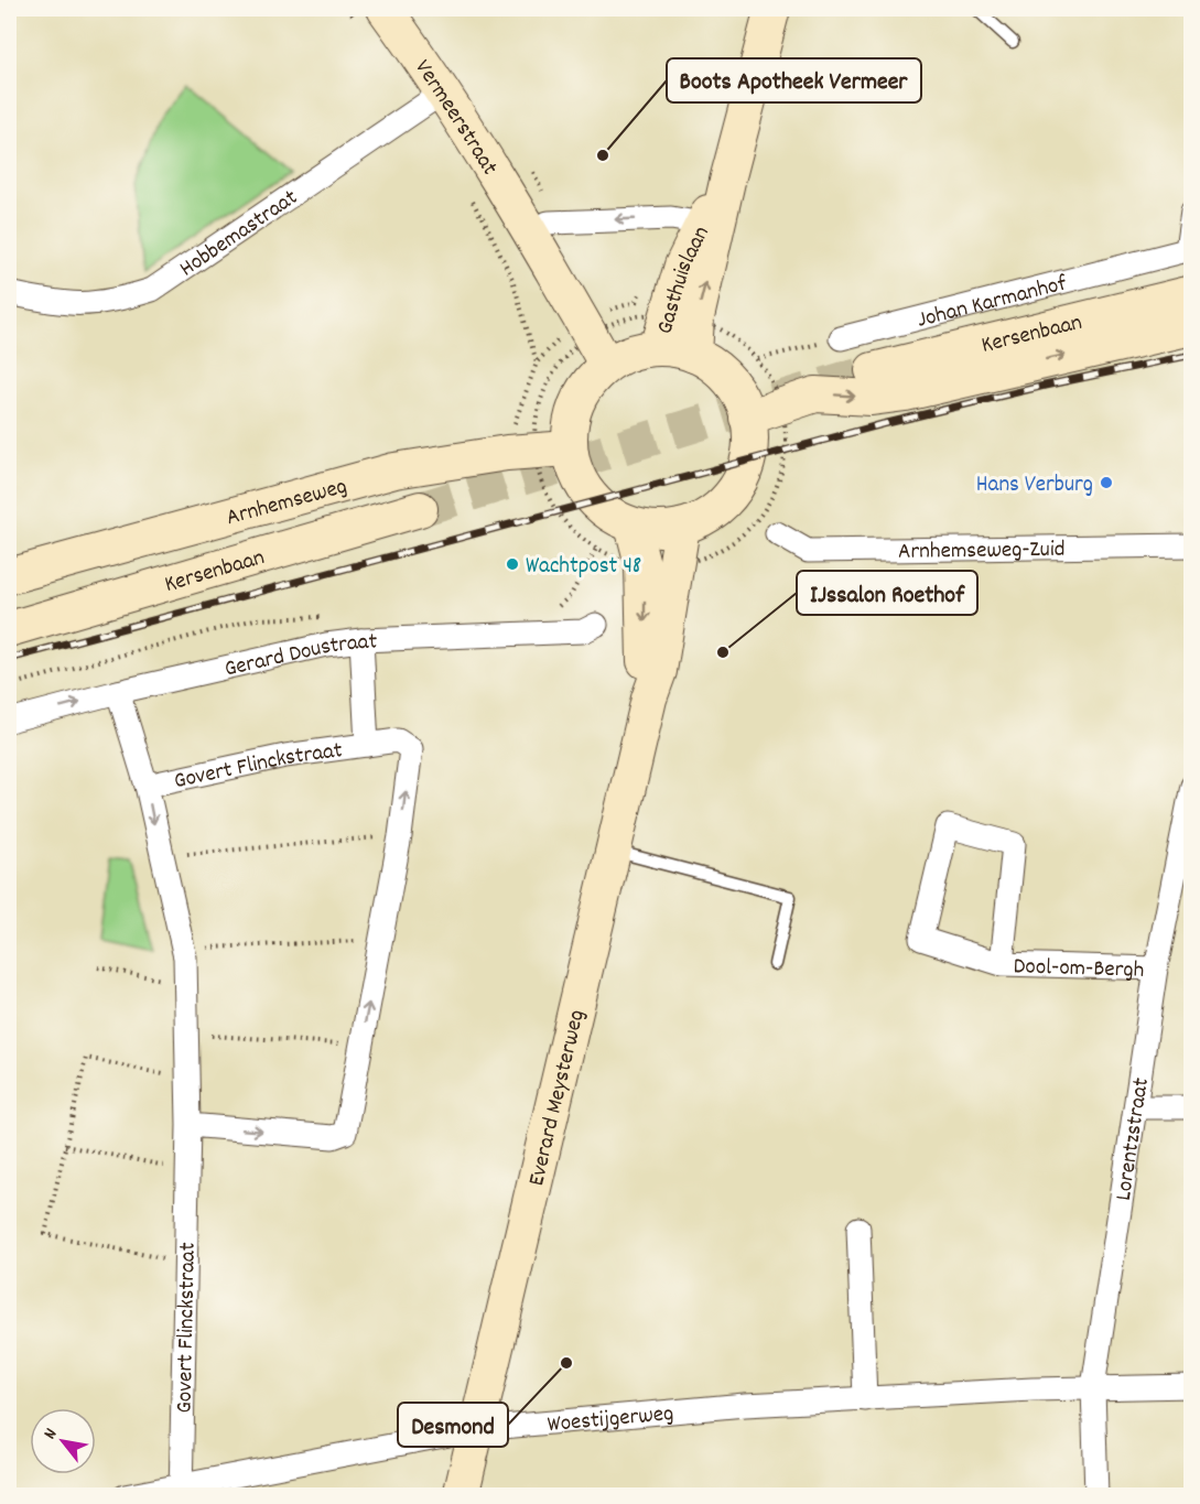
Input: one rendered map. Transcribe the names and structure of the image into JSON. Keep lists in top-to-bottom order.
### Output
{
  "streets": {
    "main road": [
      "Vermeerstraat",
      "Gasthuislaan",
      "Kersenbaan",
      "Arnhemseweg",
      "Everard Meysterweg"
    ],
    "street": [
      "Hobbemastraat",
      "Johan Karmanhof",
      "Arnhemseweg-Zuid",
      "Gerard Doustraat",
      "Govert Flinckstraat",
      "Dool-om-Bergh",
      "Lorentzstraat",
      "Woestijgerweg"
    ]
  },
  "crossings": [
    ["Vermeerstraat", "Hobbemastraat"],
    ["Vermeerstraat", "Gasthuislaan"],
    ["Vermeerstraat", "Arnhemseweg"],
    ["Vermeerstraat", "Everard Meysterweg"],
    ["Gasthuislaan", "Arnhemseweg"],
    ["Gasthuislaan", "Everard Meysterweg"],
    ["Arnhemseweg", "Everard Meysterweg"],
    ["Gerard Doustraat", "Govert Flinckstraat"],
    ["Govert Flinckstraat", "Woestijgerweg"],
    ["Dool-om-Bergh", "Lorentzstraat"],
    ["Everard Meysterweg", "Woestijgerweg"],
    ["Lorentzstraat", "Woestijgerweg"]
  ],
  "places": [
    "Boots Apotheek Vermeer",
    "Hans Verburg",
    "Wachtpost 48",
    "IJssalon Roethof",
    "Desmond"
  ],
  "north": "top left"
}
